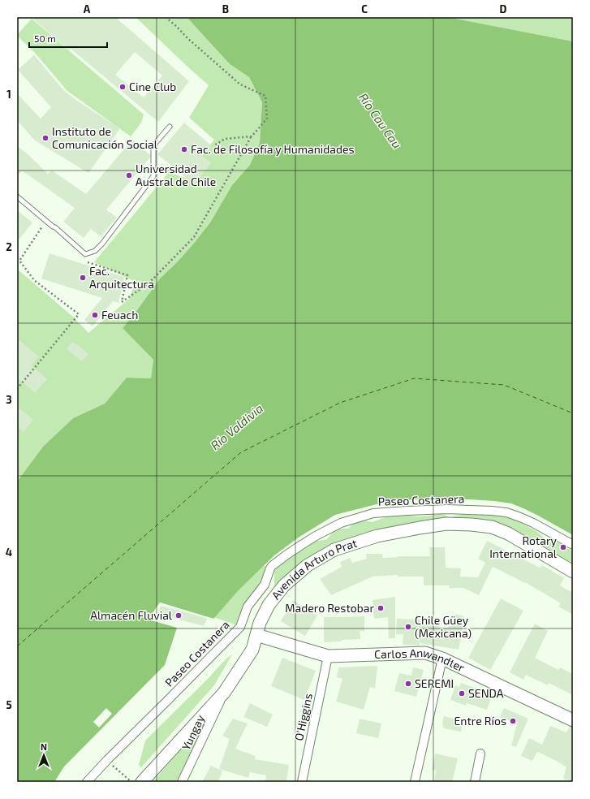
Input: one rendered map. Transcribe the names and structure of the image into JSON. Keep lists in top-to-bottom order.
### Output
{
  "streets": {
    "main road": ["Avenida Arturo Prat", "Carlos Anwandter"],
    "street": ["Paseo Costanera", "O'Higgins", "Yungay"]
  },
  "crossings": [
    ["Avenida Arturo Prat", "Carlos Anwandter"],
    ["Avenida Arturo Prat", "Yungay"],
    ["Carlos Anwandter", "O'Higgins"]
  ],
  "water": ["Río Cau Cau", "Río Valdivia"],
  "places": [
    "Cine Club",
    "Instituto de Comunicación Social",
    "Fac. de Filosofía y Humanidades",
    "Universidad Austral de Chile",
    "Fac. Arquitectura",
    "Feuach",
    "Rotary International",
    "Madero Restobar",
    "Almacén Fluvial",
    "Chile Güey (Mexicana)",
    "SEREMI",
    "SENDA",
    "Entre Ríos"
  ],
  "scale_bar": "50 m",
  "north": "top",
  "grid": {
    "columns": [
      "A",
      "B",
      "C",
      "D"
    ],
    "rows": [
      "1",
      "2",
      "3",
      "4",
      "5"
    ]
  }
}
